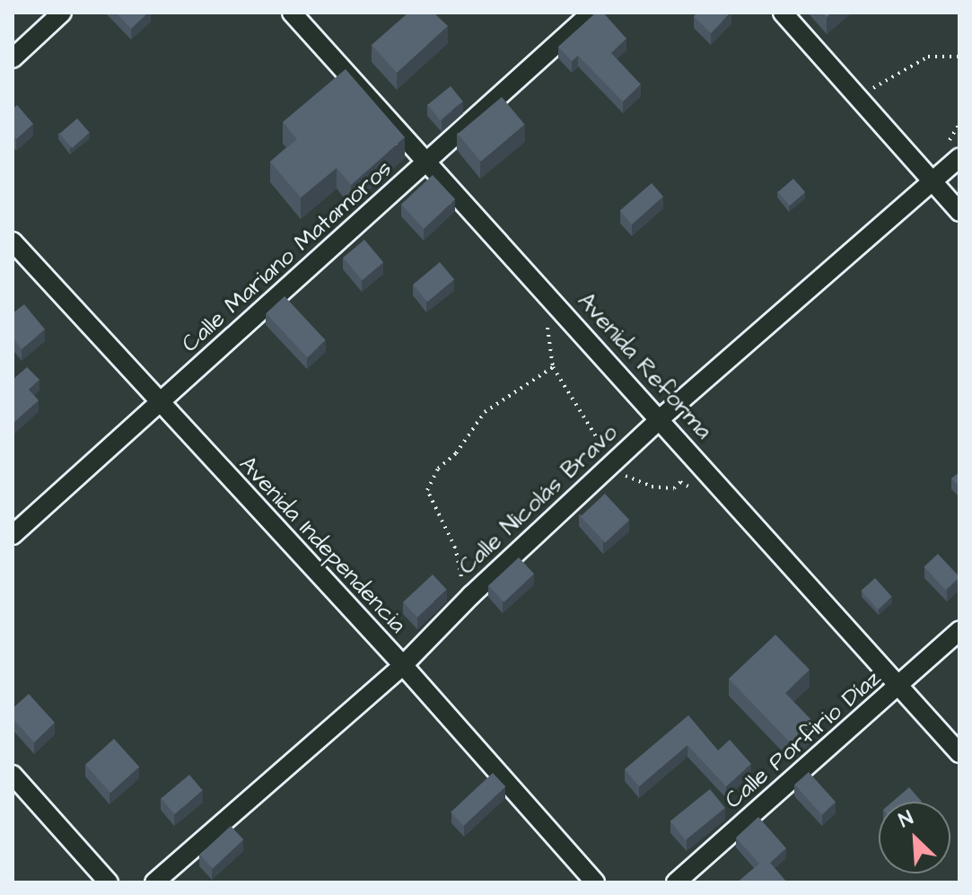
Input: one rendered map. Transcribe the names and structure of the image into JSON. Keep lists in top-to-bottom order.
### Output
{
  "streets": {
    "street": [
      "Calle Mariano Matamoros",
      "Avenida Reforma",
      "Calle Nicolás Bravo",
      "Avenida Independencia",
      "Calle Porfirio Díaz"
    ]
  },
  "crossings": [
    ["Calle Mariano Matamoros", "Avenida Reforma"],
    ["Calle Mariano Matamoros", "Avenida Independencia"],
    ["Avenida Reforma", "Calle Nicolás Bravo"],
    ["Avenida Reforma", "Calle Porfirio Díaz"],
    ["Calle Nicolás Bravo", "Avenida Independencia"]
  ],
  "north": "top left"
}
